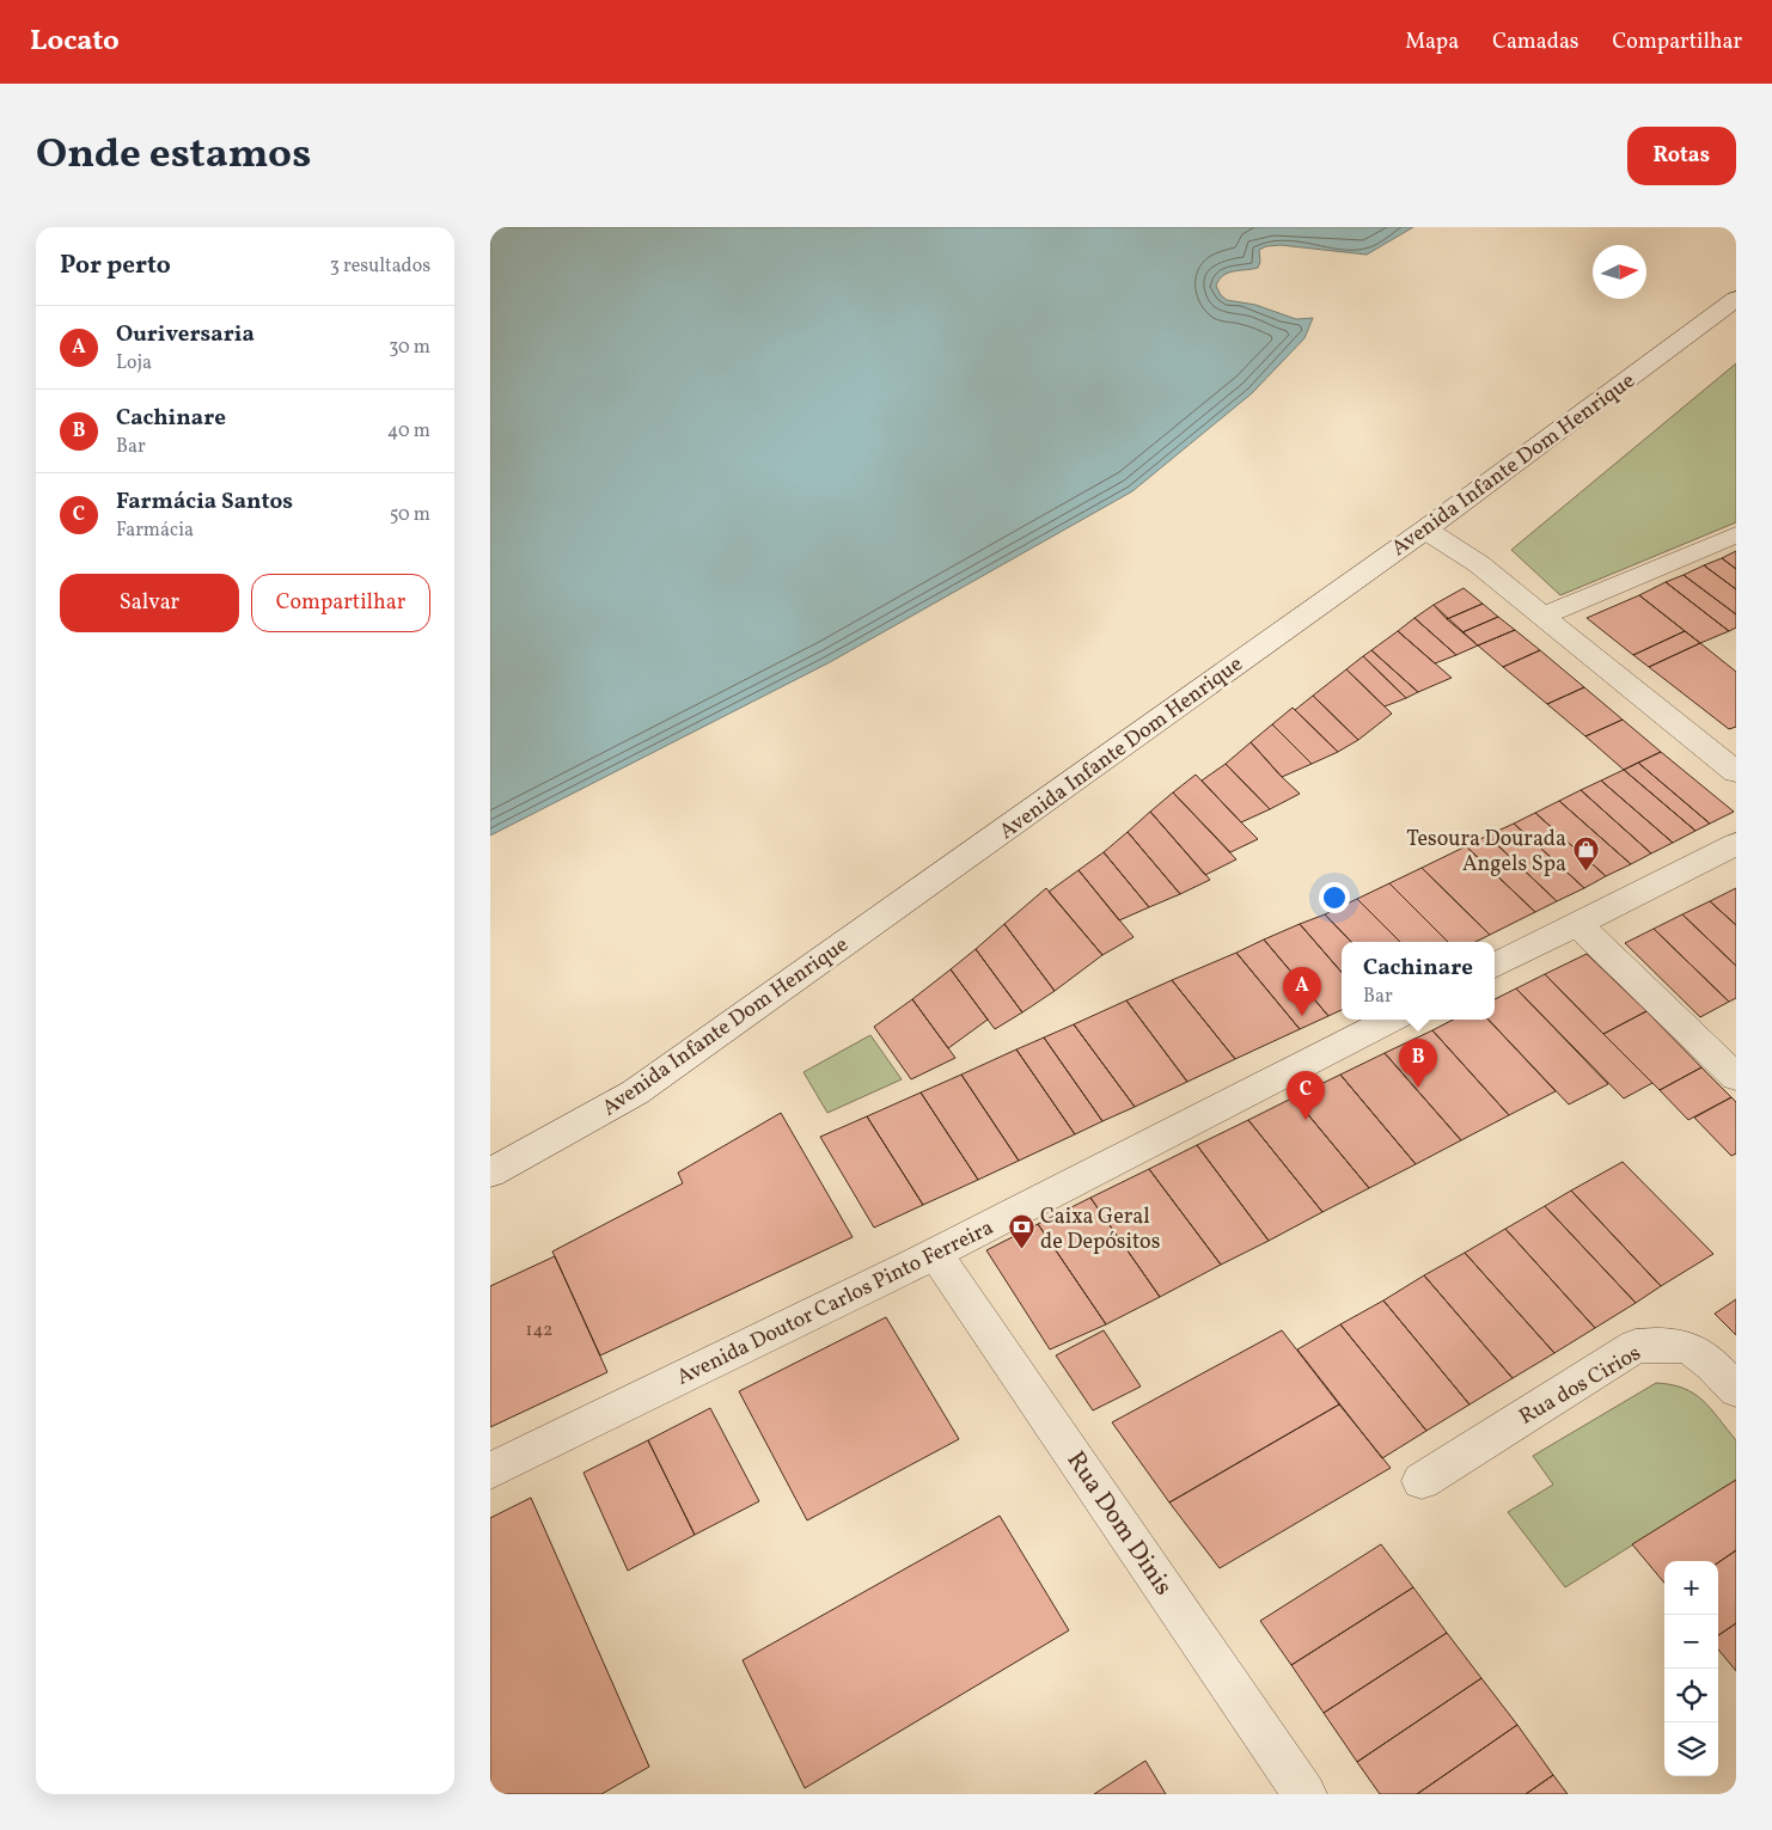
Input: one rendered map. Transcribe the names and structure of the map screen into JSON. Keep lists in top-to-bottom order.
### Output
{
  "streets": {
    "street": [
      "Avenida Infante Dom Henrique",
      "Avenida Doutor Carlos Pinto Ferreira",
      "Rua dos Cirios",
      "Rua Dom Dinis"
    ]
  },
  "crossings": [
    ["Avenida Doutor Carlos Pinto Ferreira", "Rua Dom Dinis"]
  ],
  "places": {
    "shop": ["Tesoura Dourada Angels Spa"],
    "bank": ["Caixa Geral de Depósitos"]
  },
  "house_numbers": ["142"],
  "north": "right",
  "page": {
    "header": "Locato",
    "nav": ["Mapa", "Camadas", "Compartilhar"],
    "title": "Onde estamos",
    "buttons": [
      "Rotas",
      ["Salvar", "Compartilhar"]
    ],
    "heading": ["Por perto", "3 resultados"],
    "list": [
      {
        "mark": "A",
        "name": "Ouriversaria",
        "note": "Loja",
        "value": "30 m"
      },
      {
        "mark": "B",
        "name": "Cachinare",
        "note": "Bar",
        "value": "40 m"
      },
      {
        "mark": "C",
        "name": "Farmácia Santos",
        "note": "Farmácia",
        "value": "50 m"
      }
    ],
    "popup": ["Cachinare", "Bar"],
    "pins": ["A", "B", "C"],
    "map_buttons": ["+", "−"]
  }
}
